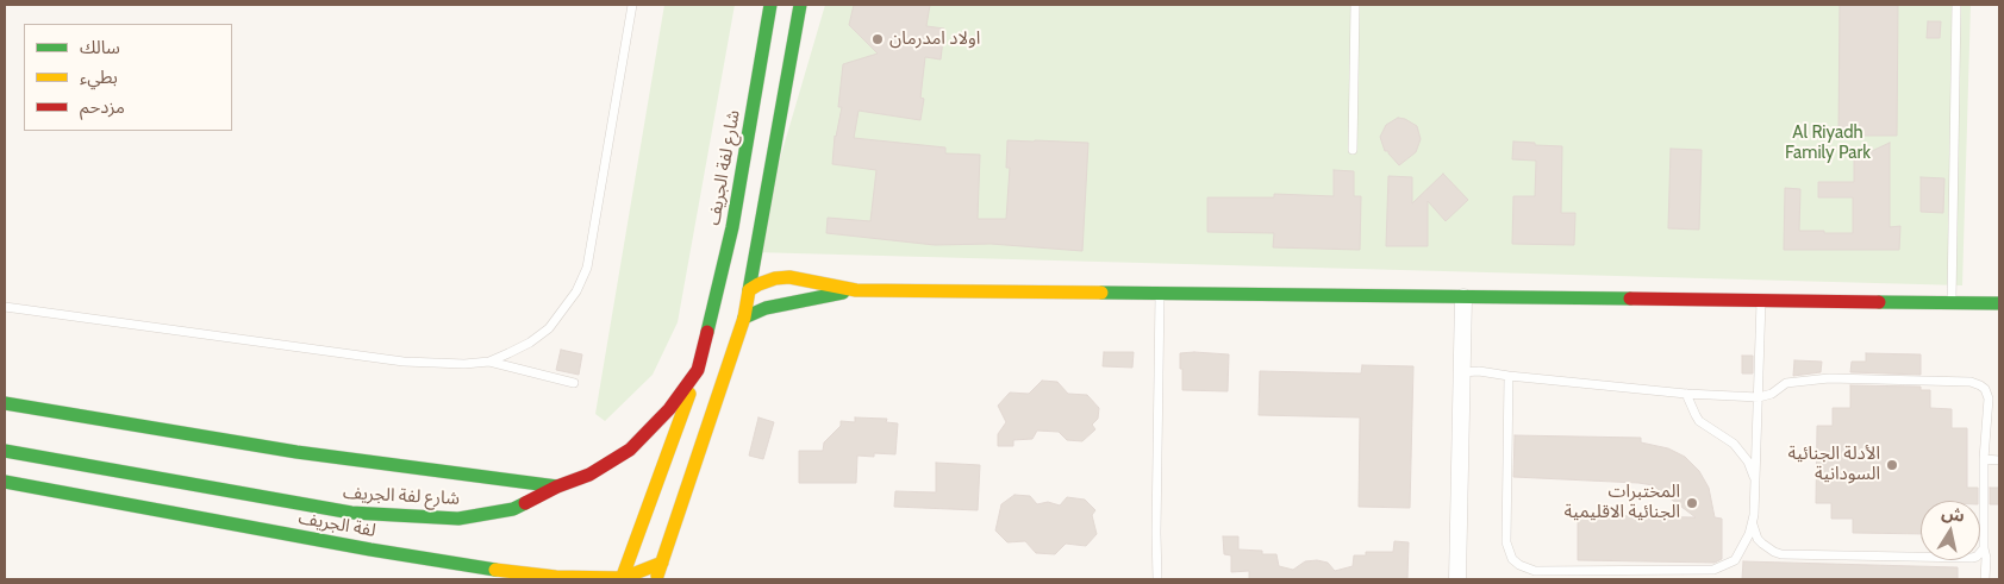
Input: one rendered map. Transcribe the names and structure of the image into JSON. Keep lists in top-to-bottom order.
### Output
{
  "streets": {
    "main road": ["شارع لفة الجريف", "لفة الجريف"]
  },
  "parks": ["Al Riyadh Family Park"],
  "places": ["اولاد امدرمان", "الأدلة الجنائية السودانية", "المختبرات الجنائية الاقليمية"],
  "legend": ["سالك", "بطيء", "مزدحم"],
  "north": "top"
}
